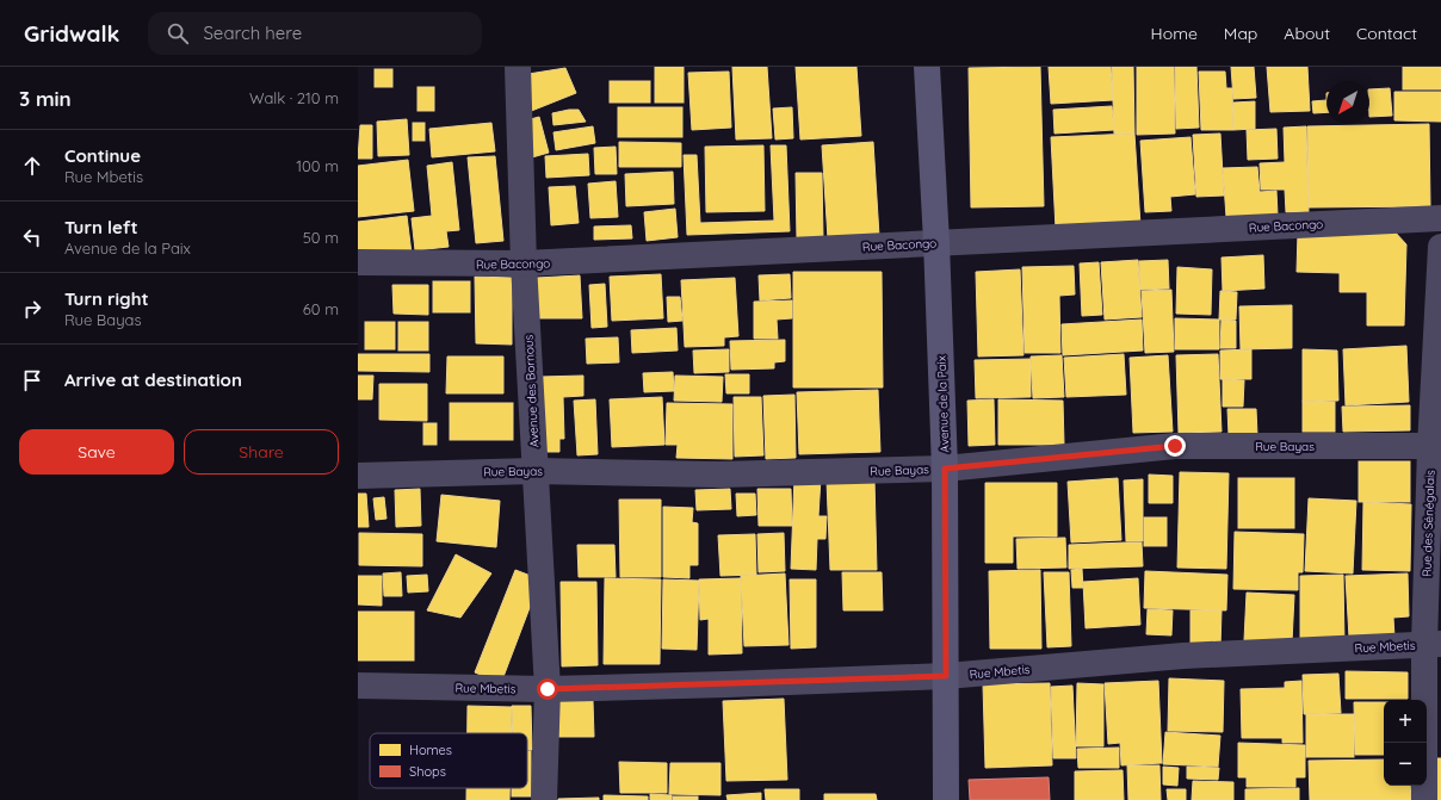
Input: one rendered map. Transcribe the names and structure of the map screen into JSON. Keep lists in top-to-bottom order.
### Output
{
  "streets": {
    "main road": ["Avenue de la Paix"],
    "street": [
      "Rue Bacongo",
      "Avenue des Bornous",
      "Rue Bayas",
      "Rue des Sénégalais",
      "Rue Mbetis"
    ]
  },
  "crossings": [
    ["Rue Bacongo", "Avenue des Bornous"],
    ["Rue Bacongo", "Avenue de la Paix"],
    ["Avenue des Bornous", "Rue Bayas"],
    ["Avenue des Bornous", "Rue Mbetis"],
    ["Avenue de la Paix", "Rue Bayas"],
    ["Avenue de la Paix", "Rue Mbetis"],
    ["Rue Bayas", "Rue des Sénégalais"],
    ["Rue des Sénégalais", "Rue Mbetis"]
  ],
  "legend": ["Homes", "Shops"],
  "north": "bottom left",
  "page": {
    "header": "Gridwalk",
    "search": "Search here",
    "nav": [
      "Home",
      "Map",
      "About",
      "Contact"
    ],
    "heading": ["3 min", "Walk · 210 m"],
    "list": [
      ["Continue", "Rue Mbetis", "100 m"],
      ["Turn left", "Avenue de la Paix", "50 m"],
      ["Turn right", "Rue Bayas", "60 m"],
      "Arrive at destination"
    ],
    "buttons": ["Save", "Share"],
    "map_buttons": ["+", "−"]
  }
}
